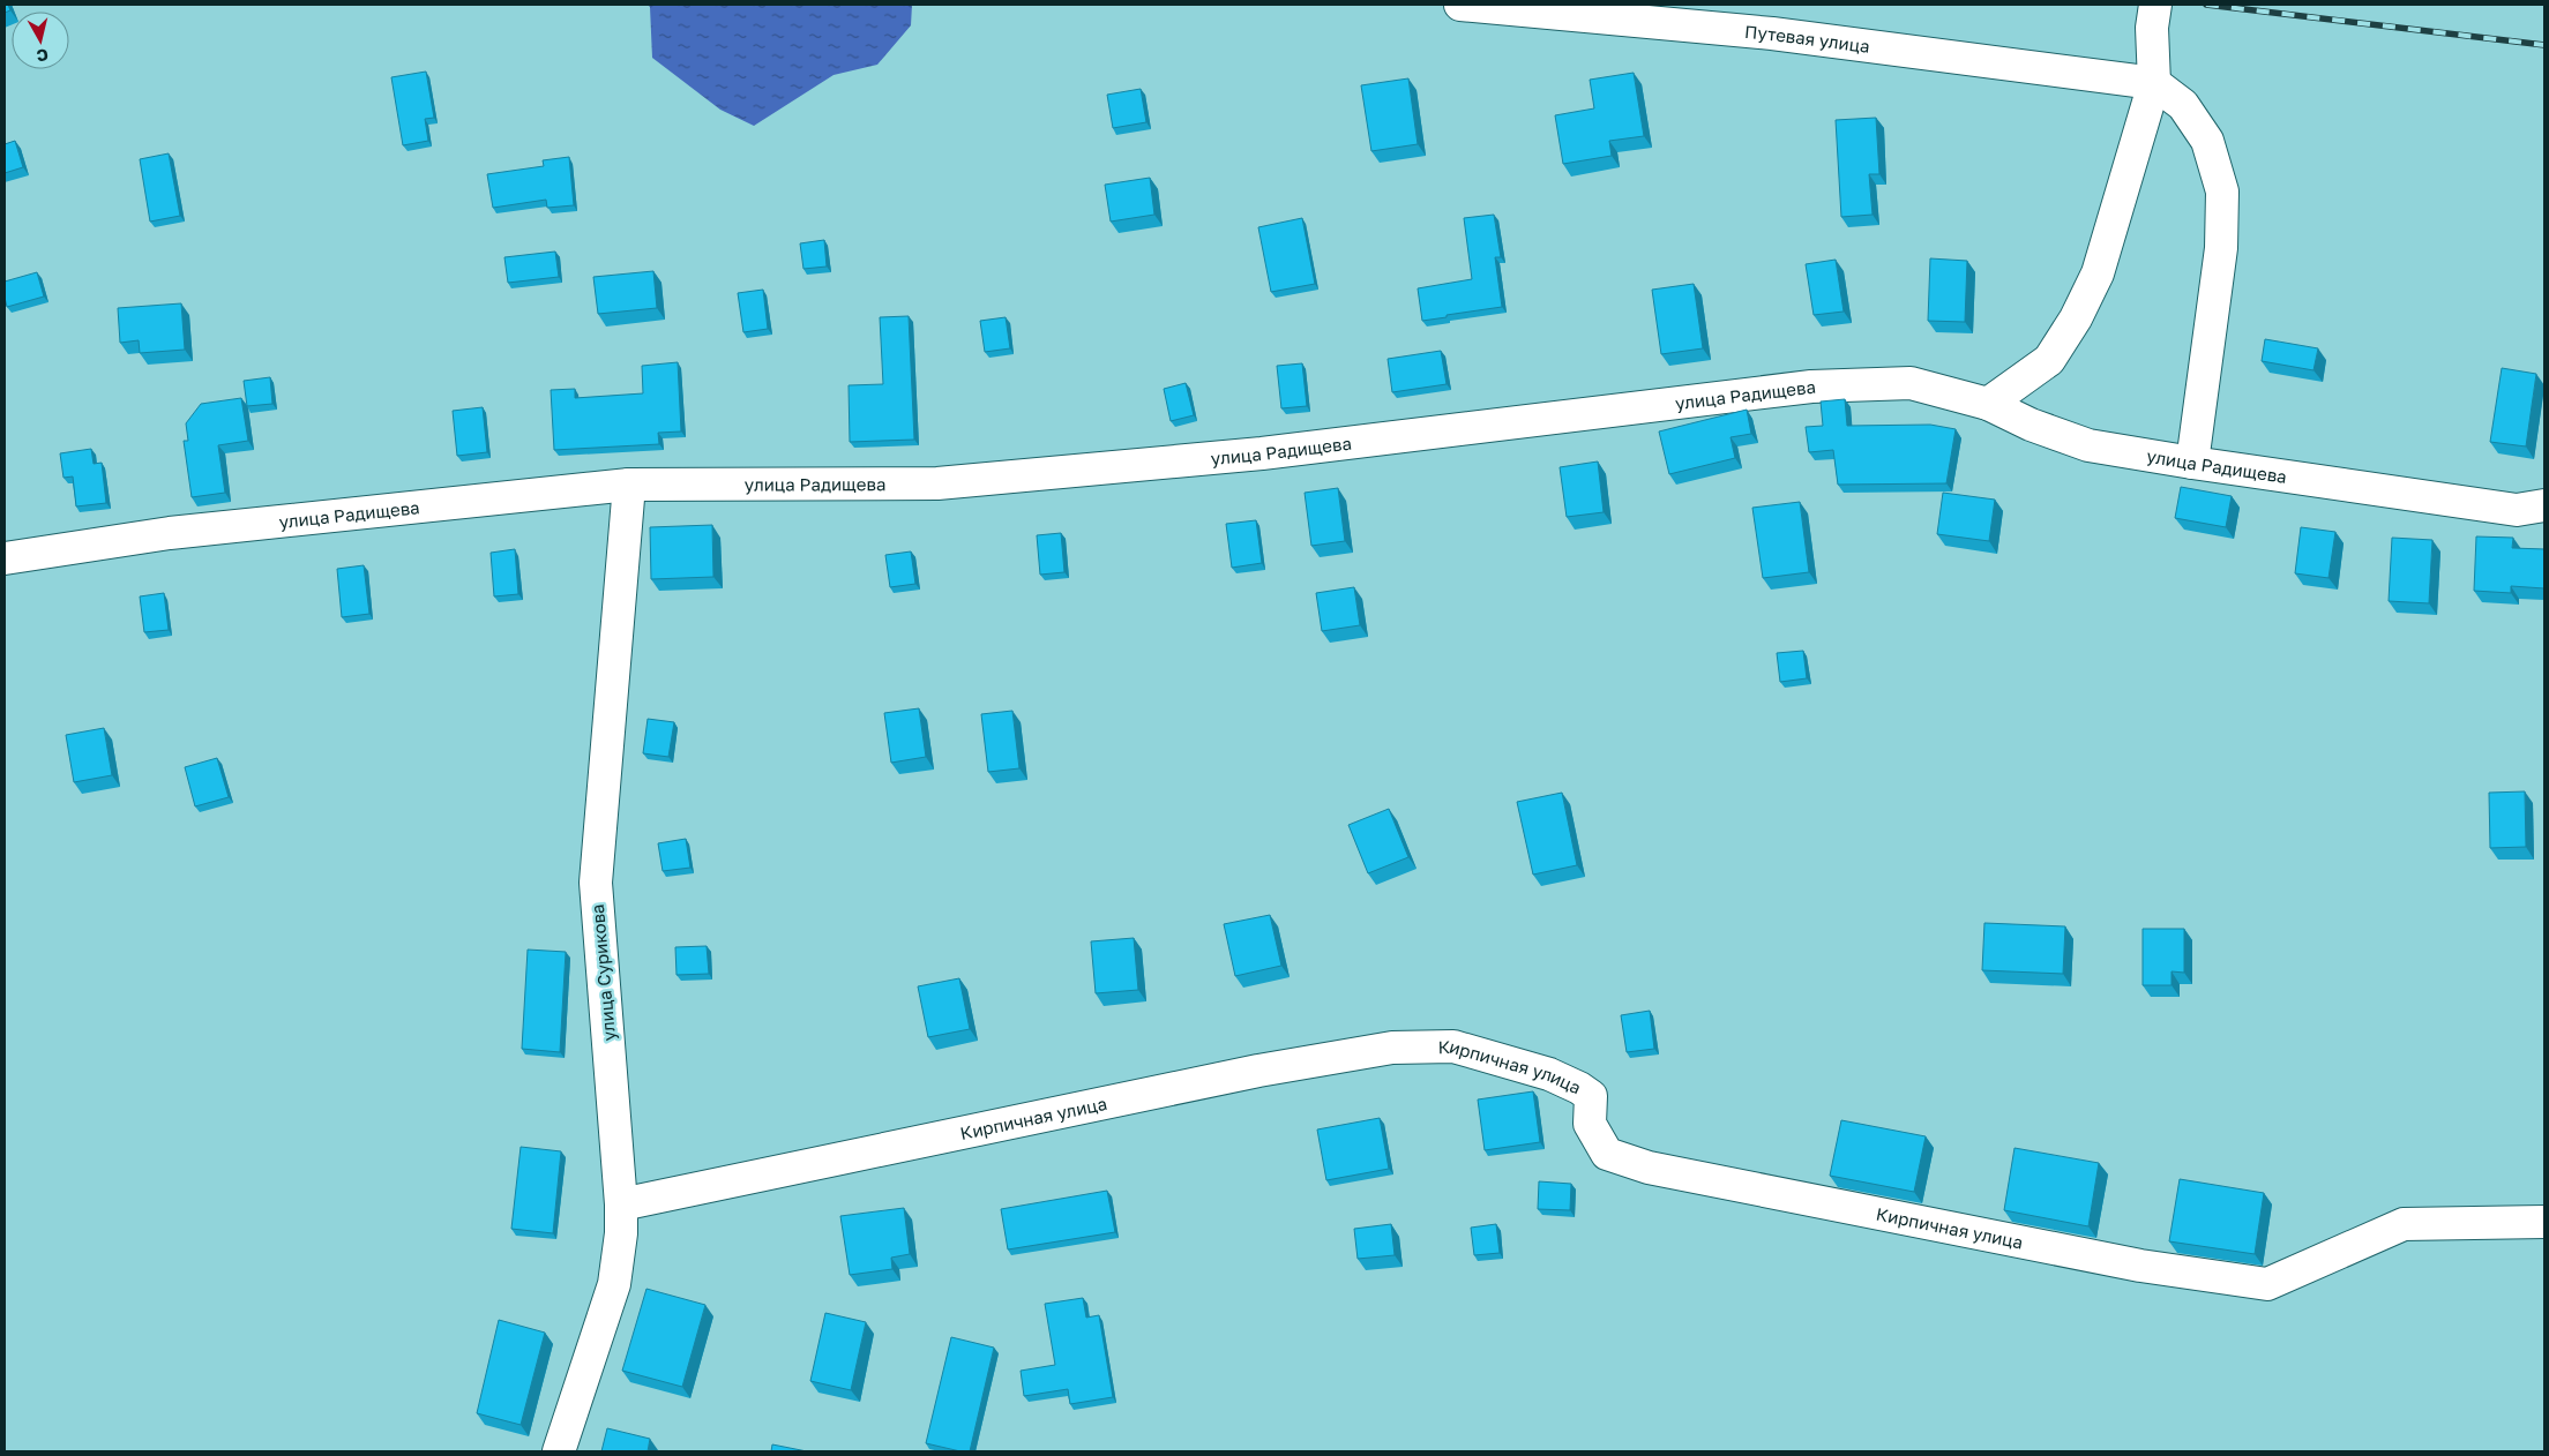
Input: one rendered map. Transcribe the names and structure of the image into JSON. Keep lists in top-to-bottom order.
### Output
{
  "streets": {
    "street": [
      "Путевая улица",
      "улица Радищева",
      "улица Сурикова",
      "Кирпичная улица"
    ]
  },
  "crossings": [
    ["улица Радищева", "улица Сурикова"],
    ["улица Сурикова", "Кирпичная улица"]
  ],
  "north": "bottom"
}
